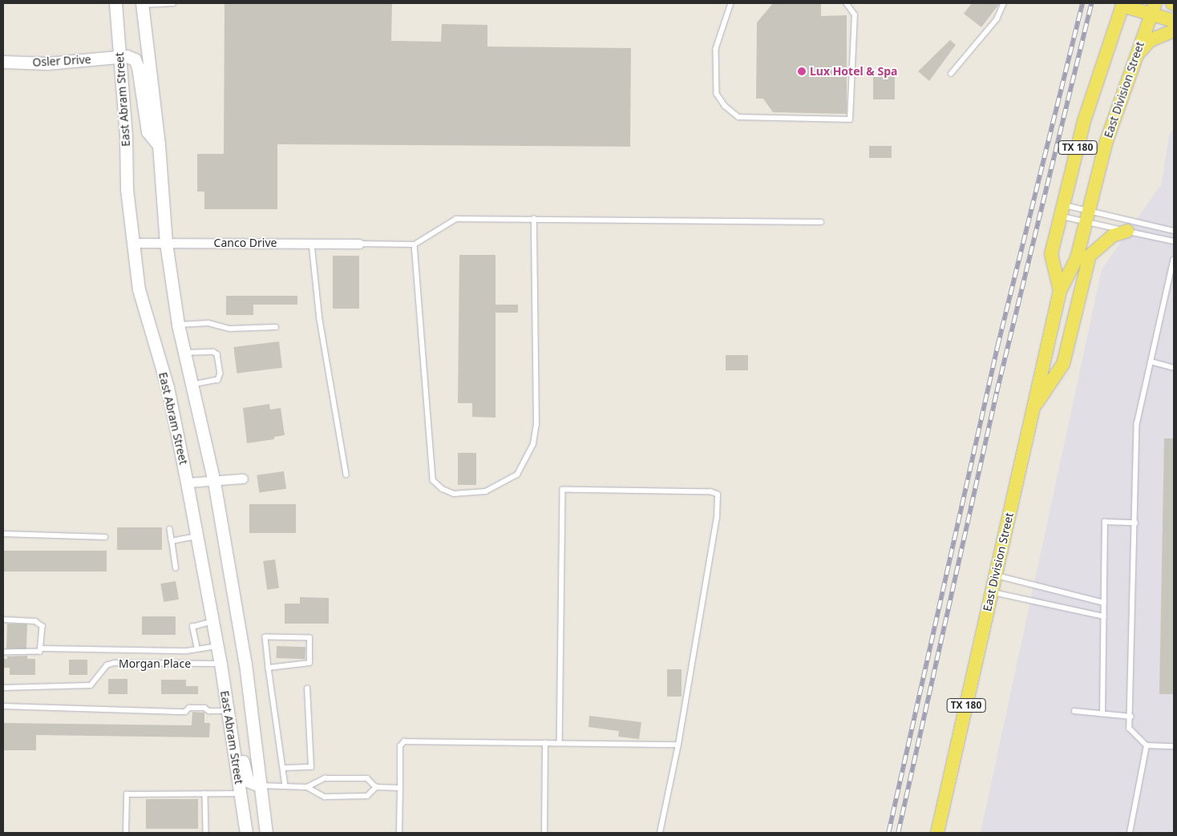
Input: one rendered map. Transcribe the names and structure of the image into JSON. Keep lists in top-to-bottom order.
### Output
{
  "streets": {
    "main road": [
      "Osler Drive",
      "East Division Street",
      "East Abram Street",
      "TX 180"
    ],
    "street": ["Canco Drive"],
    "lane": ["Morgan Place"]
  },
  "crossings": [
    ["Osler Drive", "East Abram Street"],
    ["East Abram Street", "Canco Drive"],
    ["East Abram Street", "Morgan Place"]
  ],
  "places": ["Lux Hotel & Spa"]
}
